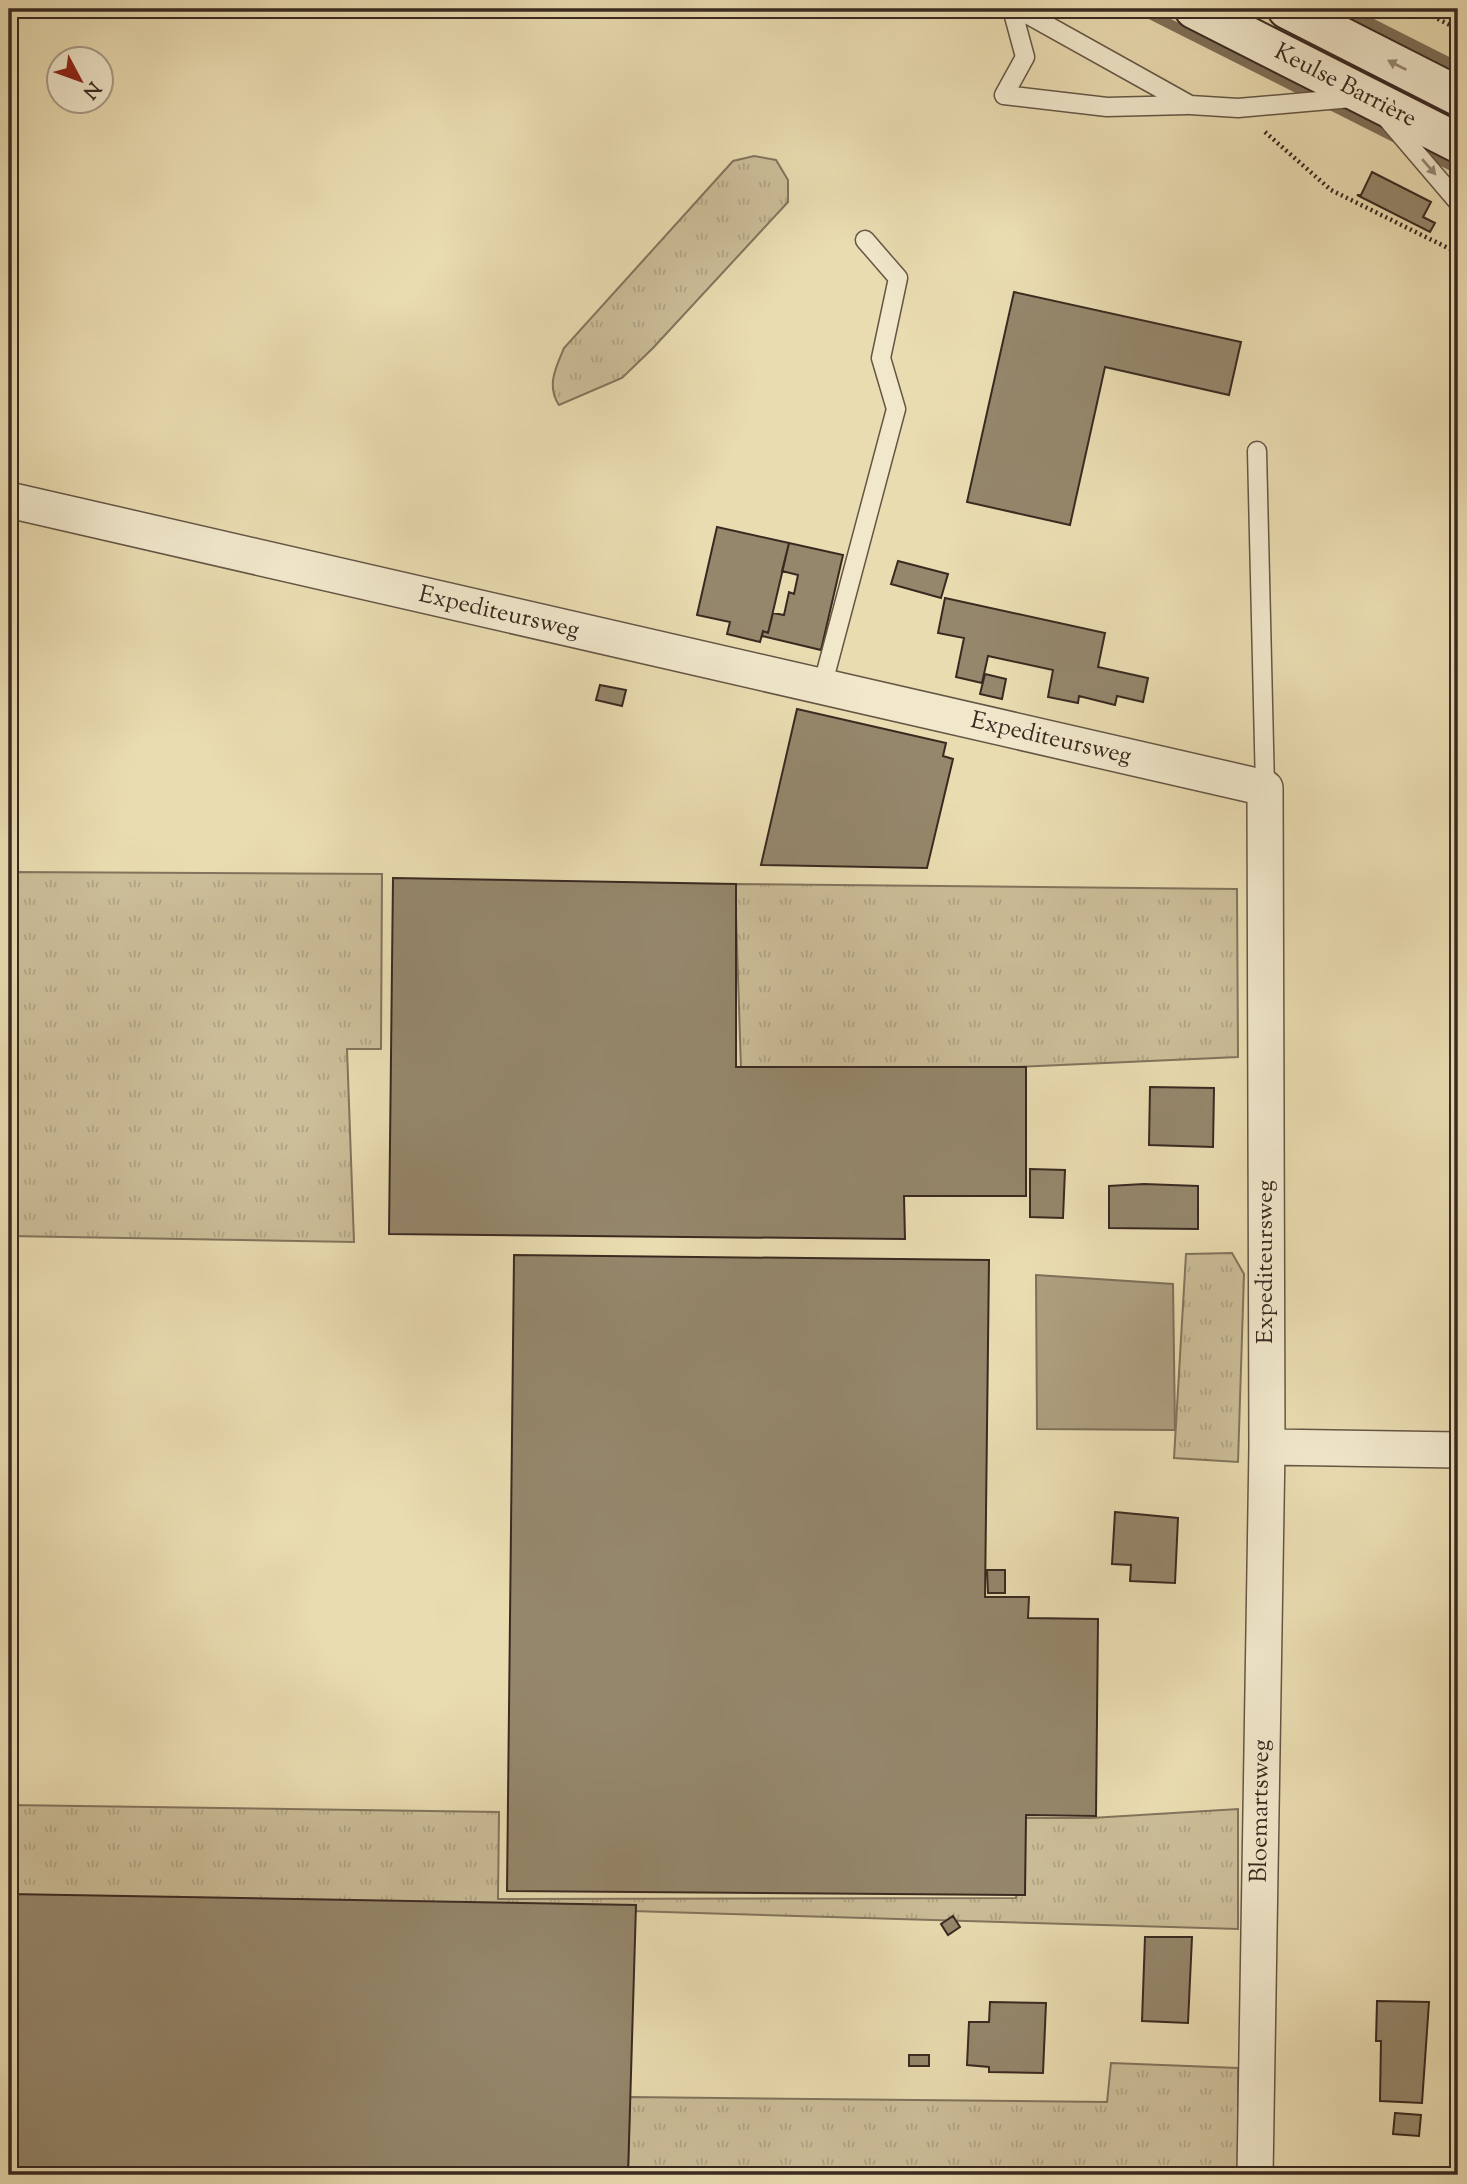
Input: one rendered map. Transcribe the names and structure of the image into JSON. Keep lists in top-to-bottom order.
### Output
{
  "streets": {
    "main road": ["Keulse Barrière"],
    "street": ["Expediteursweg", "Bloemartsweg"]
  },
  "crossings": [
    ["Expediteursweg", "Bloemartsweg"]
  ],
  "north": "bottom right"
}
